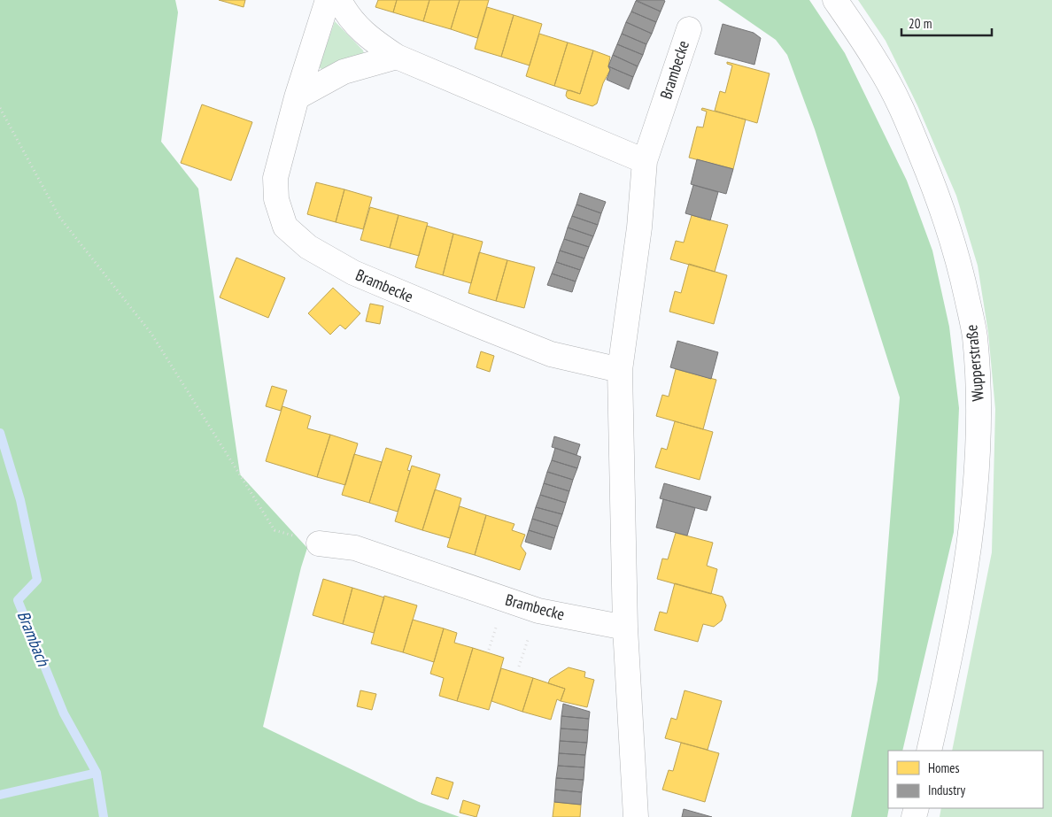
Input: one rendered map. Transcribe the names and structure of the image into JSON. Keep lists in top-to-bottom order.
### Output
{
  "streets": {
    "street": ["Brambecke", "Wupperstraße"]
  },
  "water": ["Brambach"],
  "legend": ["Homes", "Industry"],
  "scale_bar": "20 m"
}
